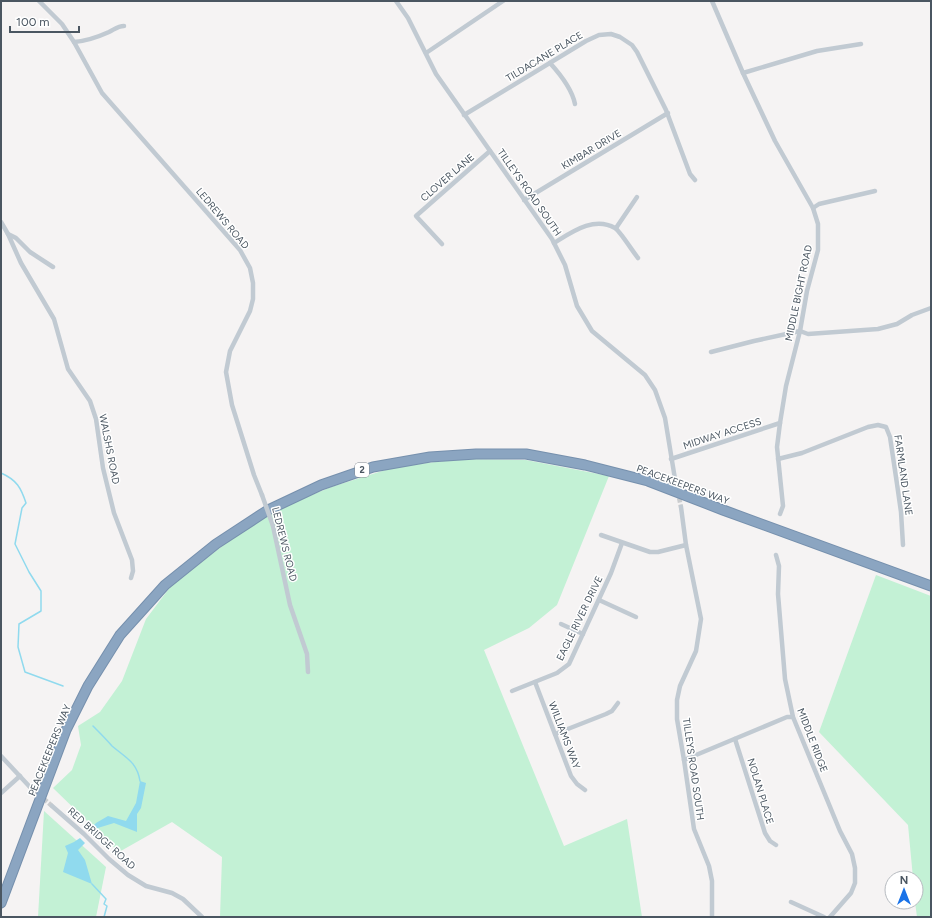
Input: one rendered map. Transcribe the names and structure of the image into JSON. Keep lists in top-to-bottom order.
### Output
{
  "streets": {
    "highway": ["2", "PEACEKEEPERS WAY"],
    "street": [
      "TILDACANE PLACE",
      "KIMBAR DRIVE",
      "CLOVER LANE",
      "TILLEYS ROAD SOUTH",
      "LEDREWS ROAD",
      "MIDDLE BIGHT ROAD",
      "MIDWAY ACCESS",
      "WALSHS ROAD",
      "FARMLAND LANE",
      "EAGLE RIVER DRIVE",
      "WILLIAMS WAY",
      "MIDDLE RIDGE",
      "NOLAN PLACE",
      "RED BRIDGE ROAD"
    ]
  },
  "crossings": [
    ["TILDACANE PLACE", "KIMBAR DRIVE"],
    ["TILDACANE PLACE", "TILLEYS ROAD SOUTH"],
    ["KIMBAR DRIVE", "TILLEYS ROAD SOUTH"],
    ["CLOVER LANE", "TILLEYS ROAD SOUTH"],
    ["TILLEYS ROAD SOUTH", "MIDWAY ACCESS"],
    ["MIDDLE BIGHT ROAD", "MIDWAY ACCESS"],
    ["MIDDLE BIGHT ROAD", "FARMLAND LANE"],
    ["EAGLE RIVER DRIVE", "WILLIAMS WAY"]
  ],
  "scale_bar": "100 m",
  "north": "top"
}
